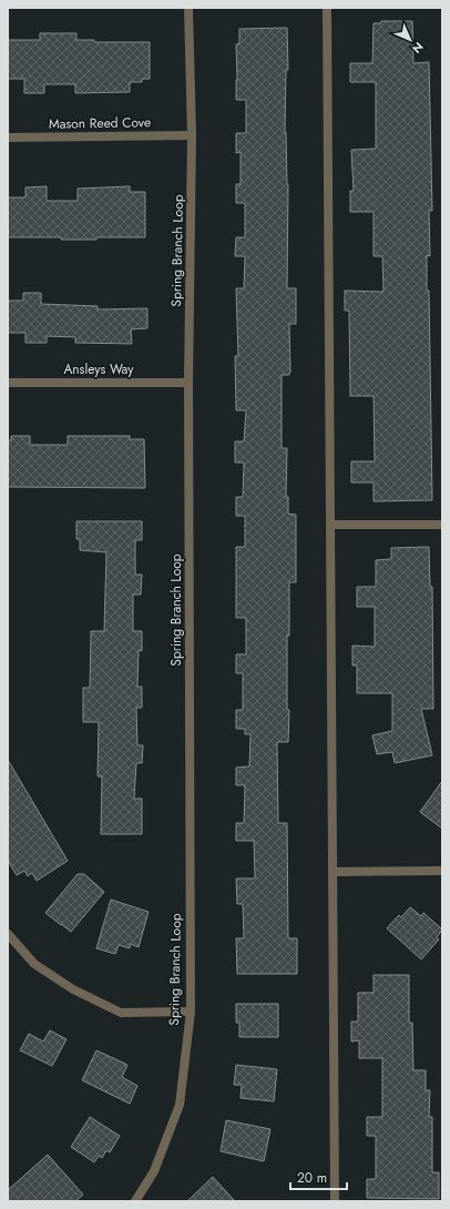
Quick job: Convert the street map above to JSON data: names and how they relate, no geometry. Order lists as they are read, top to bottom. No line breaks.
{"streets":{"street":["Mason Reed Cove","Spring Branch Loop","Ansleys Way"]},"crossings":[["Mason Reed Cove","Spring Branch Loop"],["Spring Branch Loop","Ansleys Way"]],"scale_bar":"20 m","north":"bottom right"}
